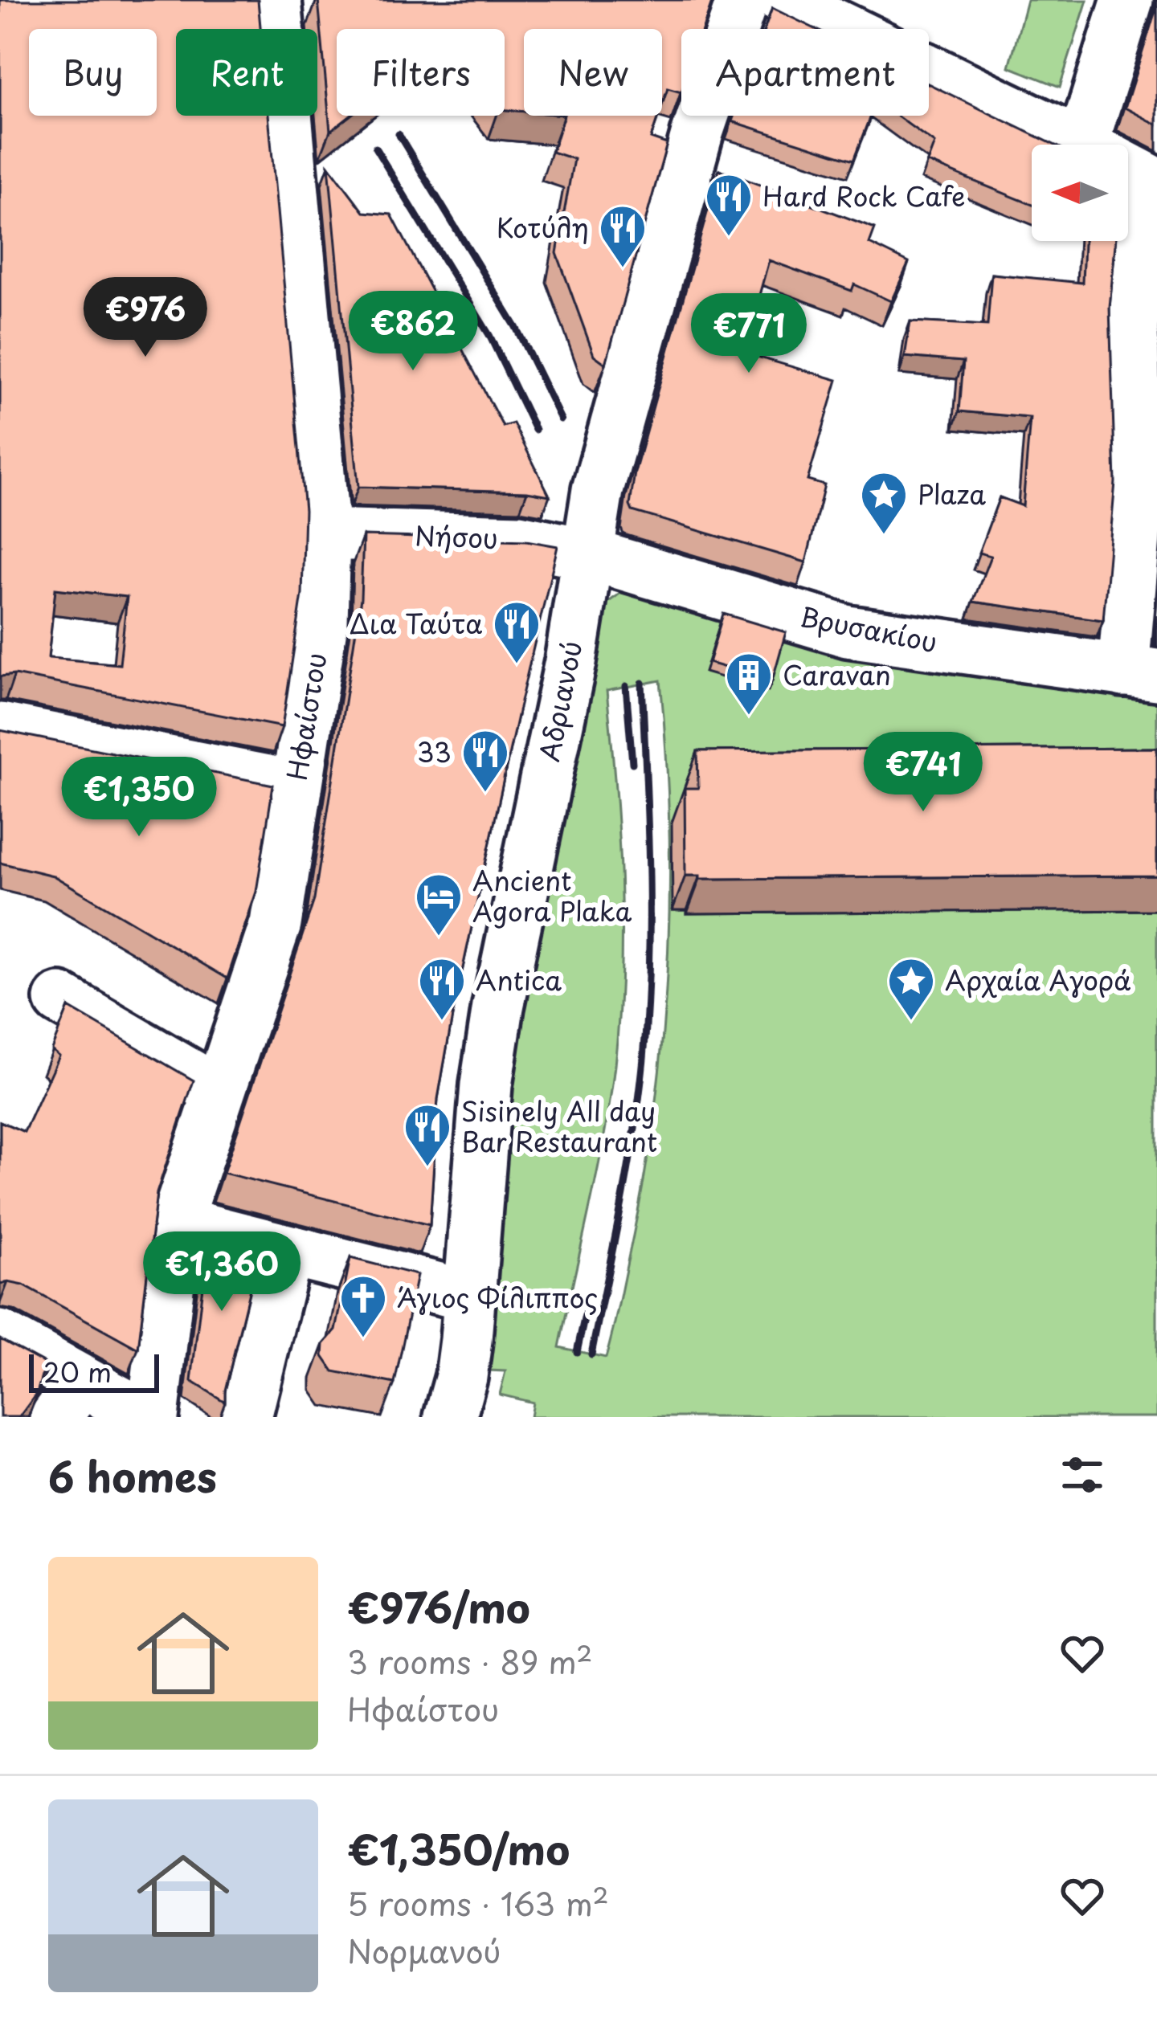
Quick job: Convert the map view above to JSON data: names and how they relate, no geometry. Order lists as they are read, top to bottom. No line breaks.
{"streets":{"street":["Νήσου","Βρυσακίου","Αδριανού","Ηφαίστου"]},"crossings":[["Νήσου","Βρυσακίου"],["Νήσου","Αδριανού"],["Νήσου","Ηφαίστου"],["Βρυσακίου","Αδριανού"]],"places":{"restaurant":["Hard Rock Cafe","Κοτύλη","Δια Ταύτα","33","Antica","Sisinely All day Bar Restaurant"],"place":["Plaza","Αρχαία Αγορά"],"building":["Caravan"],"hotel":["Ancient Agora Plaka"],"church":["Άγιος Φίλιππος"]},"scale_bar":"20 m","north":"left","page":{"chip":["Buy","Rent","Filters","New","Apartment"],"price":["€976","€862","€771","€741","€1,350","€1,360"],"scale":"20 m","heading":"6 homes","list":[{"name":"€976/mo","note":"3 rooms · 89 m² · Ηφαίστου"},{"name":"€1,350/mo","note":"5 rooms · 163 m² · Νορμανού"}]}}
